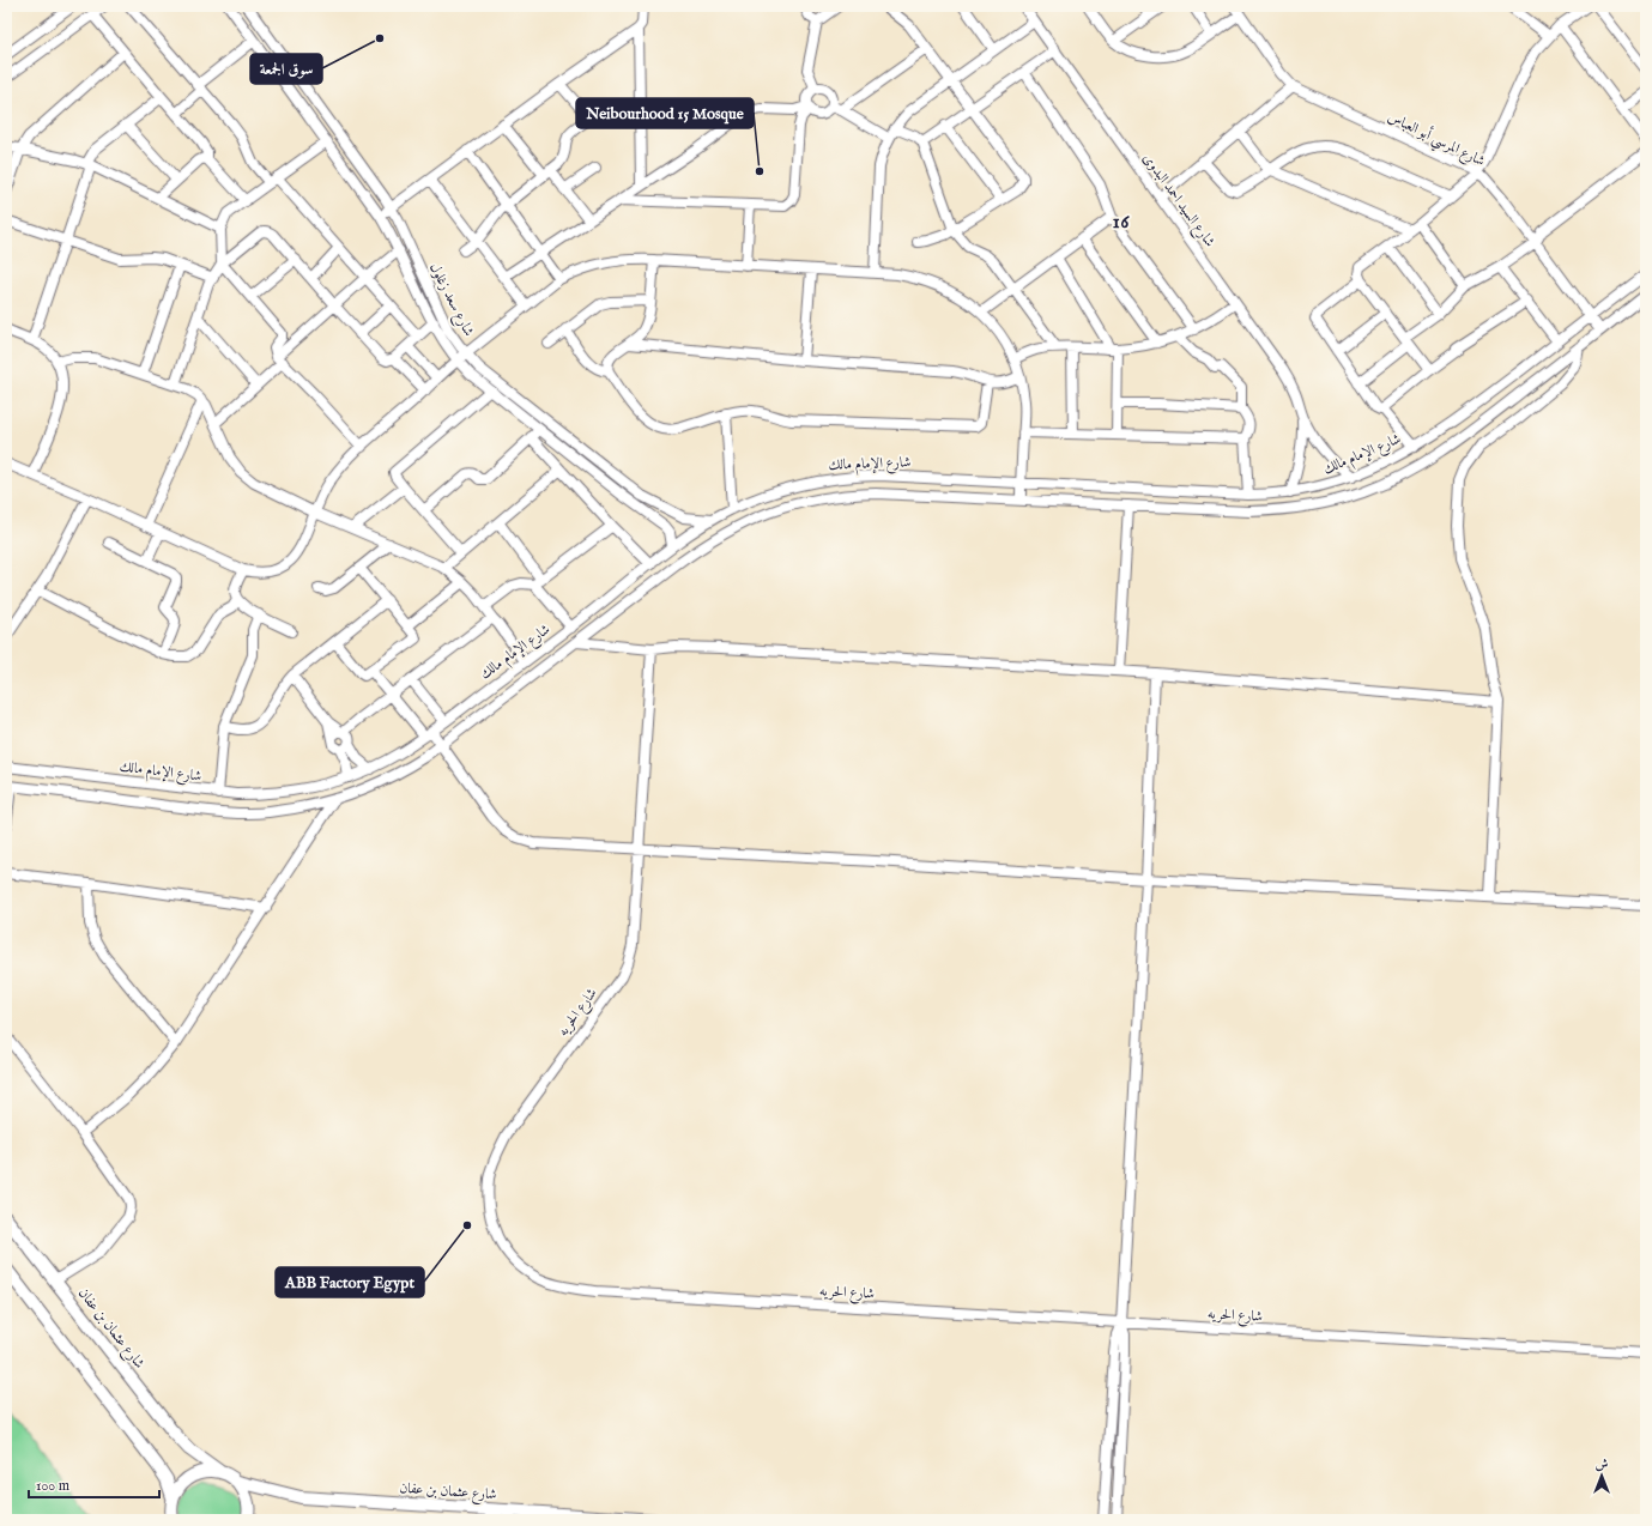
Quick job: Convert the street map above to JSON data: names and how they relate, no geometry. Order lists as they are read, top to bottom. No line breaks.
{"streets":{"main road":["شارع عثمان بن عفان"],"street":["شارع المرسي أبو العباس","شارع السيد احمد البدوى","شارع سعد زغلول","شارع الإمام مالك","شارع الحريه"]},"crossings":[["شارع المرسي أبو العباس","شارع الإمام مالك"],["شارع السيد احمد البدوى","شارع الإمام مالك"],["شارع سعد زغلول","شارع الإمام مالك"]],"districts":["16"],"places":["سوق الجمعة","Neibourhood 15 Mosque","ABB Factory Egypt"],"scale_bar":"100 m","north":"top"}
